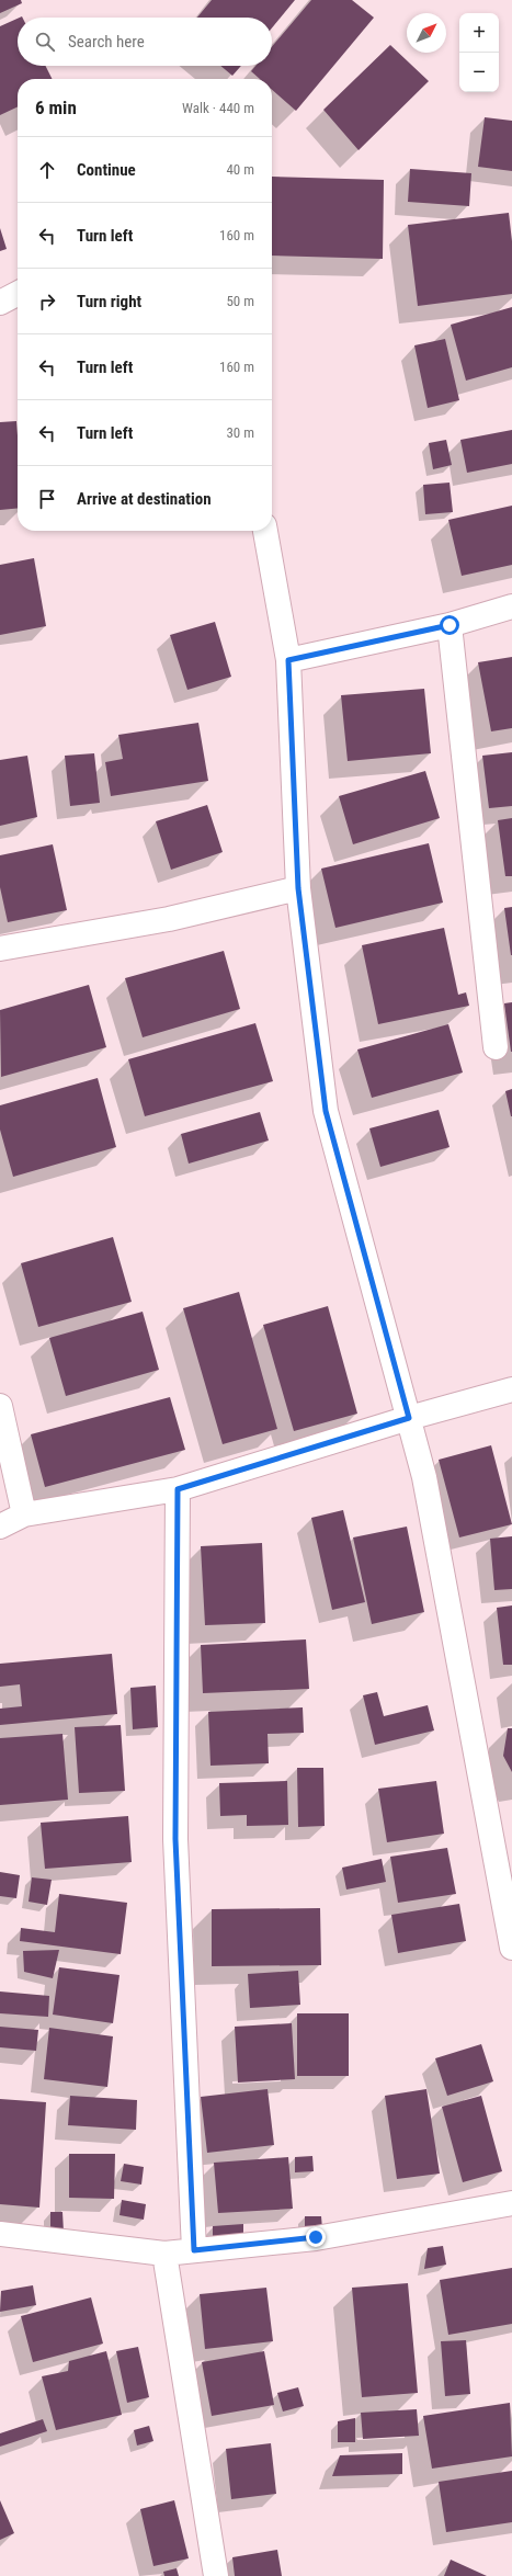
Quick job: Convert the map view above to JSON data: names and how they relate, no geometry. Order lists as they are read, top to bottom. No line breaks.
{"north":"top right","page":{"map_buttons":["+","−"],"search":"Search here","heading":["6 min","Walk · 440 m"],"list":[["Continue","40 m"],["Turn left","160 m"],["Turn right","50 m"],["Turn left","160 m"],["Turn left","30 m"],"Arrive at destination"]}}
